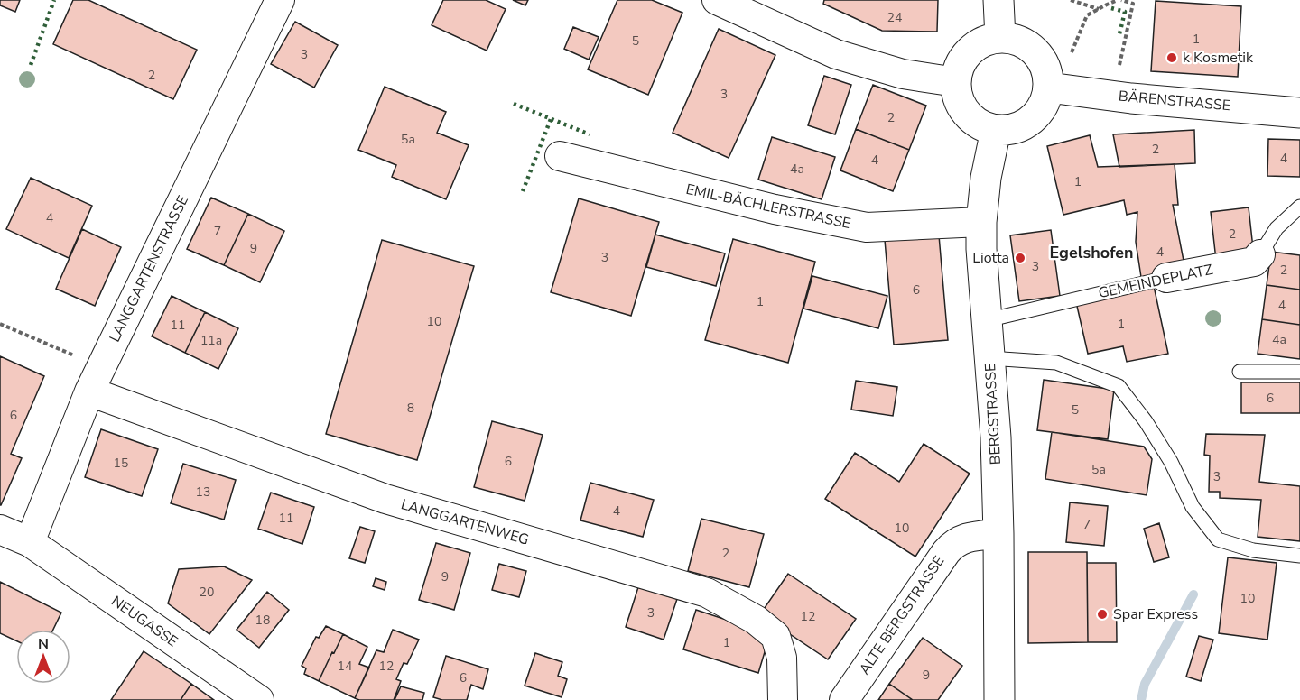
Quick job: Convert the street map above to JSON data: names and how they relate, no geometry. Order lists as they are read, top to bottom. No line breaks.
{"streets":{"main road":["BÄRENSTRASSE","BERGSTRASSE"],"street":["EMIL-BÄCHLERSTRASSE","LANGGARTENSTRASSE","GEMEINDEPLATZ","LANGGARTENWEG","ALTE BERGSTRASSE","NEUGASSE"]},"crossings":[["BÄRENSTRASSE","BERGSTRASSE"],["EMIL-BÄCHLERSTRASSE","BERGSTRASSE"],["LANGGARTENSTRASSE","LANGGARTENWEG"],["LANGGARTENSTRASSE","NEUGASSE"],["GEMEINDEPLATZ","BERGSTRASSE"],["BERGSTRASSE","ALTE BERGSTRASSE"]],"districts":["Egelshofen"],"places":["k Kosmetik","Liotta","Spar Express"],"house_numbers":["24","1","5","3","2","3","2","5a","2","4","4","4a","1","4","7","2","9","4","3","3","2","6","1","4","10","1","11","4a","11a","6","8","5","6","6","15","5a","3","13","4","11","7","10","2","9","20","10","3","12","18","1","14","12","9","6"],"north":"top"}
